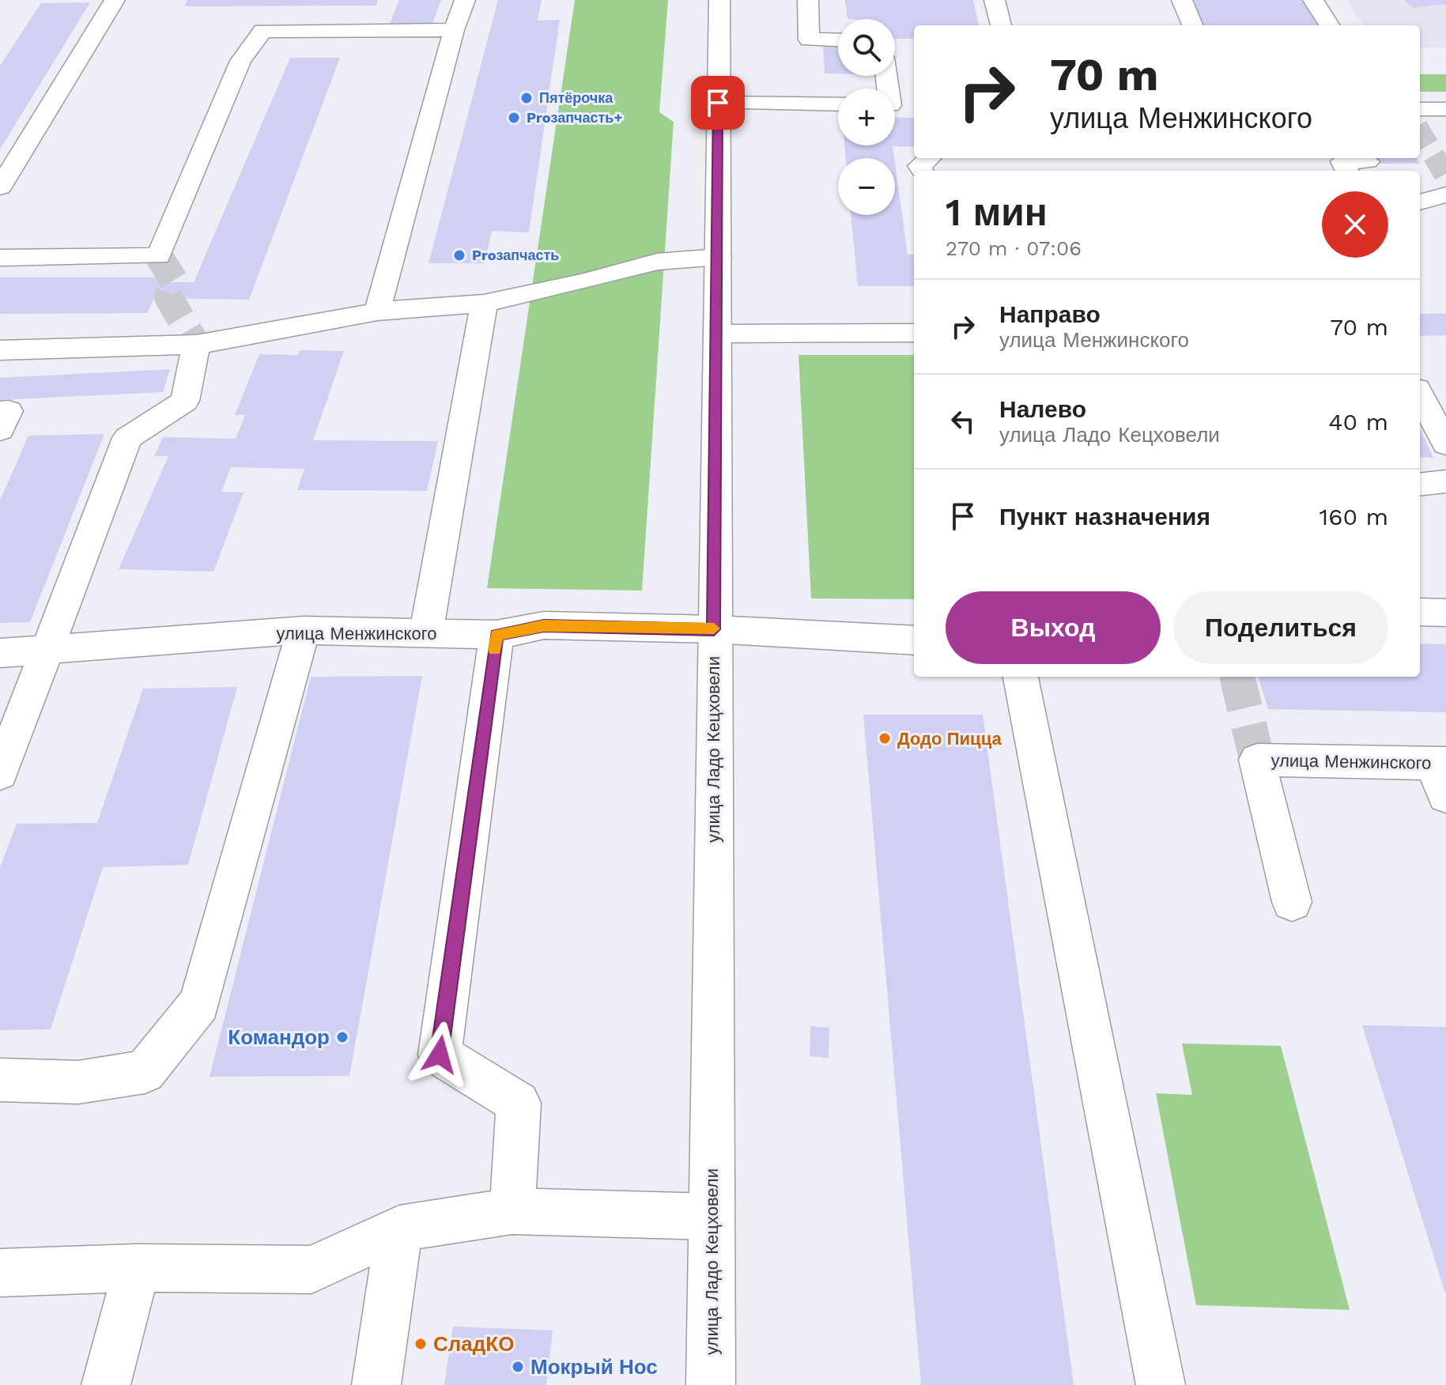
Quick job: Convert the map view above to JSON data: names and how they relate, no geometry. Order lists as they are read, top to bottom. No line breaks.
{"streets":{"main road":["улица Менжинского","улица Ладо Кецховели"]},"crossings":[["улица Менжинского","улица Ладо Кецховели"]],"places":["Пятёрочка","Proзапчасть+","Proзапчасть","Додо Пицца","Командор","СладКО","Мокрый Нос"],"page":{"map_buttons":["+","−"],"turn":["70 m","улица Менжинского"],"heading":["1 мин","270 m · 07:06"],"list":[{"name":"Направо","note":"улица Менжинского","value":"70 m"},{"name":"Налево","note":"улица Ладо Кецховели","value":"40 m"},{"name":"Пункт назначения","value":"160 m"}],"buttons":["Выход","Поделиться"]}}
